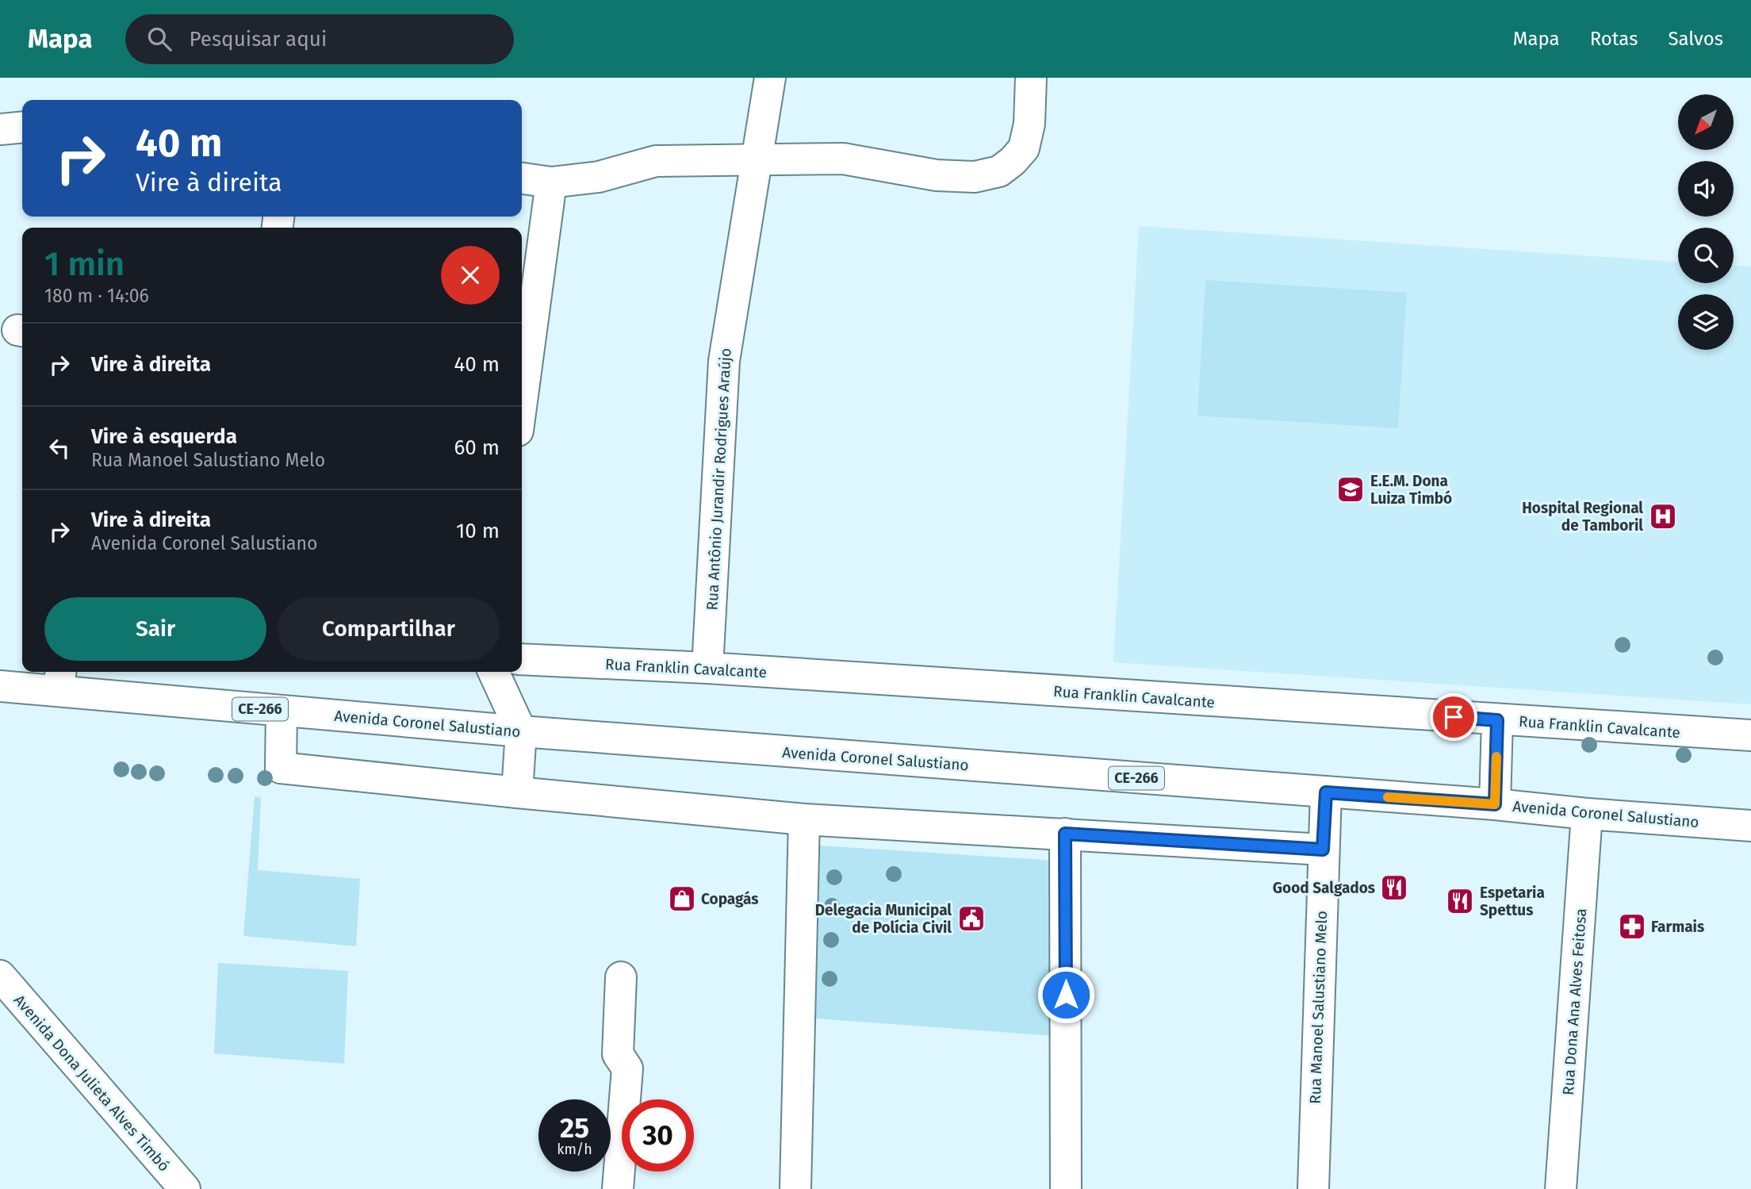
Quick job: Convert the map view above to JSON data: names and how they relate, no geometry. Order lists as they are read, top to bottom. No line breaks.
{"streets":{"street":["Rua Antônio Jurandir Rodrigues Araújo","Rua Franklin Cavalcante","CE-266","Avenida Coronel Salustiano","Rua Dona Ana Alves Feitosa","Rua Manoel Salustiano Melo","Avenida Dona Julieta Alves Timbó"]},"crossings":[["Rua Antônio Jurandir Rodrigues Araújo","Rua Franklin Cavalcante"],["Avenida Coronel Salustiano","Rua Dona Ana Alves Feitosa"],["Avenida Coronel Salustiano","Rua Manoel Salustiano Melo"]],"places":{"school or university":["E.E.M. Dona Luiza Timbó"],"hospital":["Hospital Regional de Tamboril"],"restaurant":["Good Salgados","Espetaria Spettus"],"shop":["Copagás"],"public building":["Delegacia Municipal de Polícia Civil"],"pharmacy":["Farmais"]},"north":"bottom left","page":{"header":"Mapa","search":"Pesquisar aqui","nav":["Mapa","Rotas","Salvos"],"turn":["40 m","Vire à direita"],"heading":["1 min","180 m · 14:06"],"list":[{"name":"Vire à direita","value":"40 m"},{"name":"Vire à esquerda","note":"Rua Manoel Salustiano Melo","value":"60 m"},{"name":"Vire à direita","note":"Avenida Coronel Salustiano","value":"10 m"}],"buttons":["Sair","Compartilhar"],"speed":"25 km/h","limit":"30"}}
